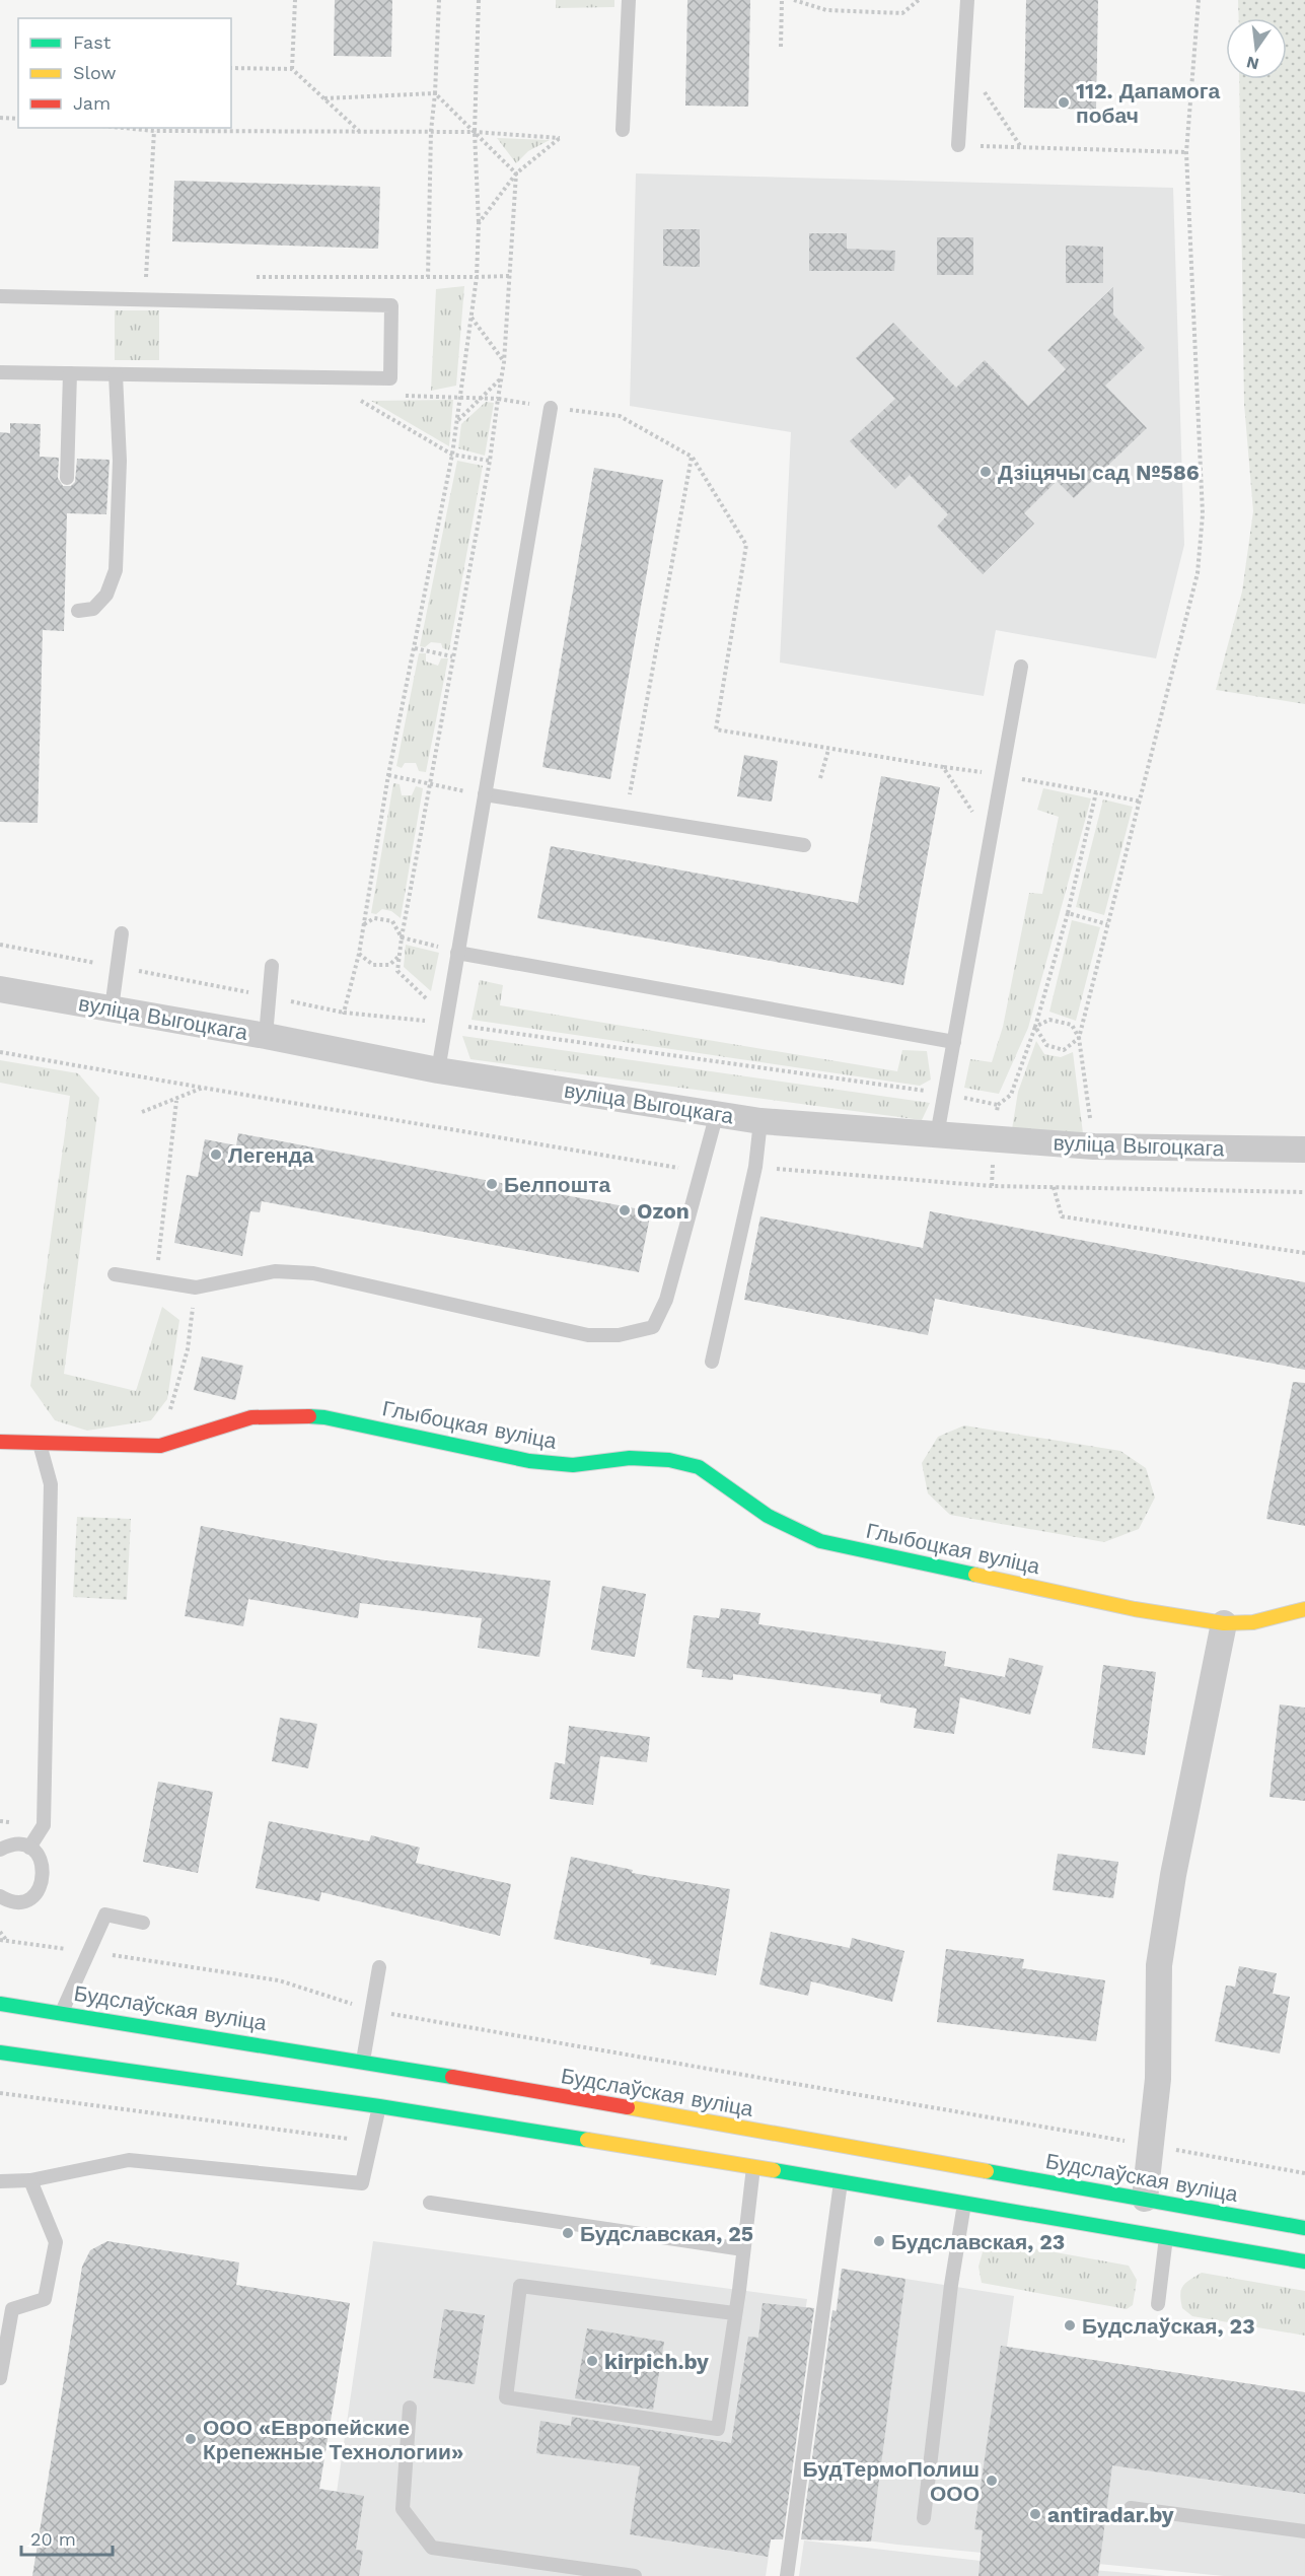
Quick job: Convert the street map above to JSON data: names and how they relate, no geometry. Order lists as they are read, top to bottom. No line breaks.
{"streets":{"main road":["Глыбоцкая вуліца","Будслаўская вуліца"],"street":["вуліца Выгоцкага"]},"places":["112. Дапамога побач","Дзіцячы сад №586","Легенда","Белпошта","Ozon","Будславская, 25","Будславская, 23","Будслаўская, 23","kirpich.by","ООО «Европейские Крепежные Технологии»","БудТермоПолиш ООО","antiradar.by"],"legend":["Fast","Slow","Jam"],"scale_bar":"20 m","north":"bottom"}
